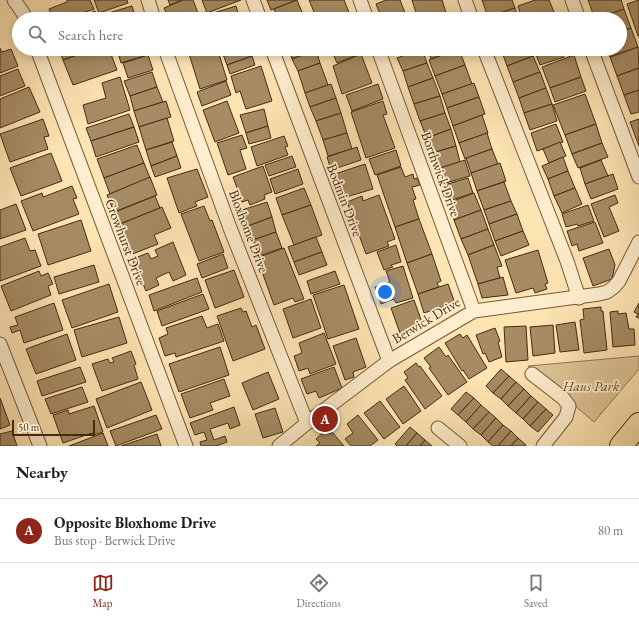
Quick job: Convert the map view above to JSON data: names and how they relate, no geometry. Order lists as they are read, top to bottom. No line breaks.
{"streets":{"street":["Borthwick Drive","Bodmin Drive","Bloxhome Drive","Crowhurst Drive","Berwick Drive"]},"crossings":[["Borthwick Drive","Berwick Drive"],["Bodmin Drive","Berwick Drive"],["Bloxhome Drive","Berwick Drive"]],"parks":["Haus Park"],"scale_bar":"50 m","page":{"search":"Search here","pins":"A","scale":"50 m","heading":"Nearby","list":[{"mark":"A","name":"Opposite Bloxhome Drive","note":"Bus stop · Berwick Drive","value":"80 m"}],"nav":["Map","Directions","Saved"]}}
